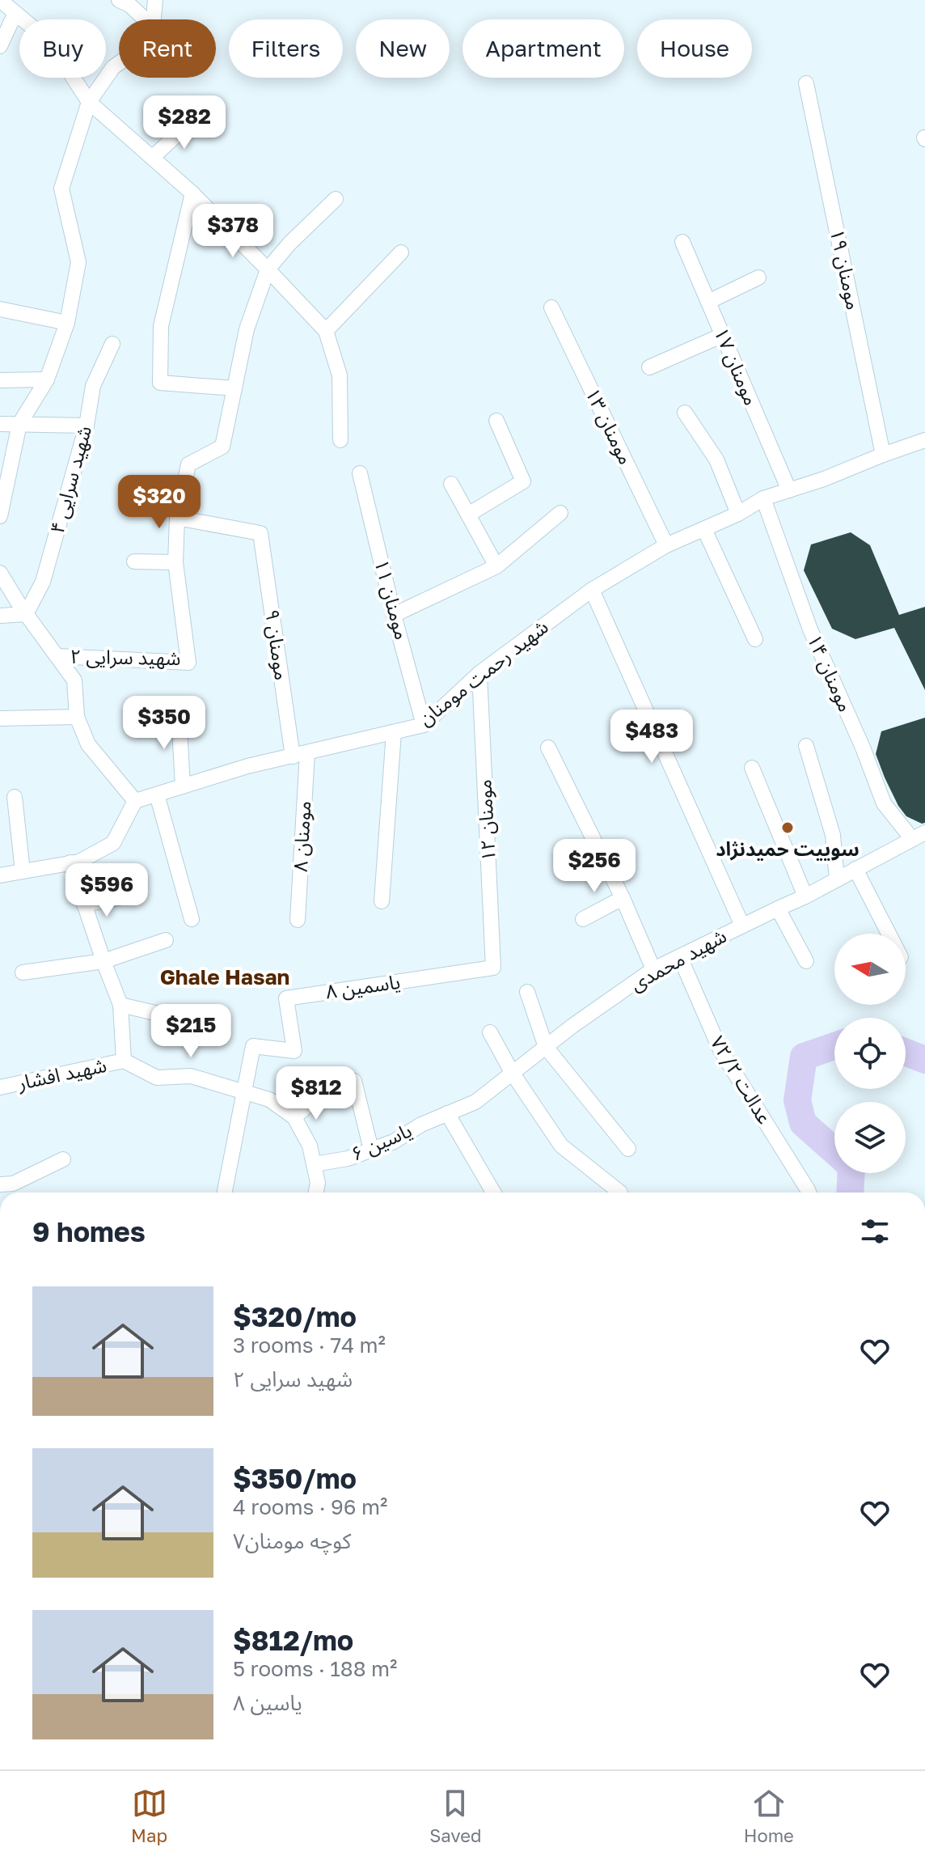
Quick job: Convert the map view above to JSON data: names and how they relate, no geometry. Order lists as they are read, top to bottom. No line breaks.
{"streets":{"street":["مومنان ۱۹","مومنان ۱۷","مومنان ۱۳","شهید سرایی ۴","مومنان ۱۱","مومنان ۹","شهید سرایی ۲","شهید رحمت مومنان","مومنان ۱۴","مومنان ۱۲","مومنان ۸","شهید محمدی","یاسمین ۸","شهید افشار","عدالت ۷۲/۲","یاسین ۶"]},"crossings":[["مومنان ۱۹","شهید رحمت مومنان"],["مومنان ۱۷","شهید رحمت مومنان"],["مومنان ۱۳","شهید رحمت مومنان"],["مومنان ۱۱","شهید رحمت مومنان"],["مومنان ۹","شهید سرایی ۲"],["مومنان ۹","شهید رحمت مومنان"],["مومنان ۹","مومنان ۸"],["شهید رحمت مومنان","مومنان ۱۴"],["شهید رحمت مومنان","مومنان ۱۲"],["شهید رحمت مومنان","مومنان ۸"],["مومنان ۱۴","شهید محمدی"],["مومنان ۱۲","یاسمین ۸"],["شهید محمدی","عدالت ۷۲/۲"],["شهید محمدی","یاسین ۶"]],"districts":["Ghale Hasan"],"places":["سوییت حمیدنژاد"],"north":"left","page":{"chip":["Buy","Rent","Filters","New","Apartment","House"],"price":["$282","$378","$320","$350","$483","$256","$596","$215","$812"],"heading":"9 homes","list":[{"name":"$320/mo","note":"3 rooms · 74 m² · شهید سرایی ۲"},{"name":"$350/mo","note":"4 rooms · 96 m² · کوچه مومنان۷"},{"name":"$812/mo","note":"5 rooms · 188 m² · یاسین ۸"}],"tabs":["Map","Saved","Home"]}}
